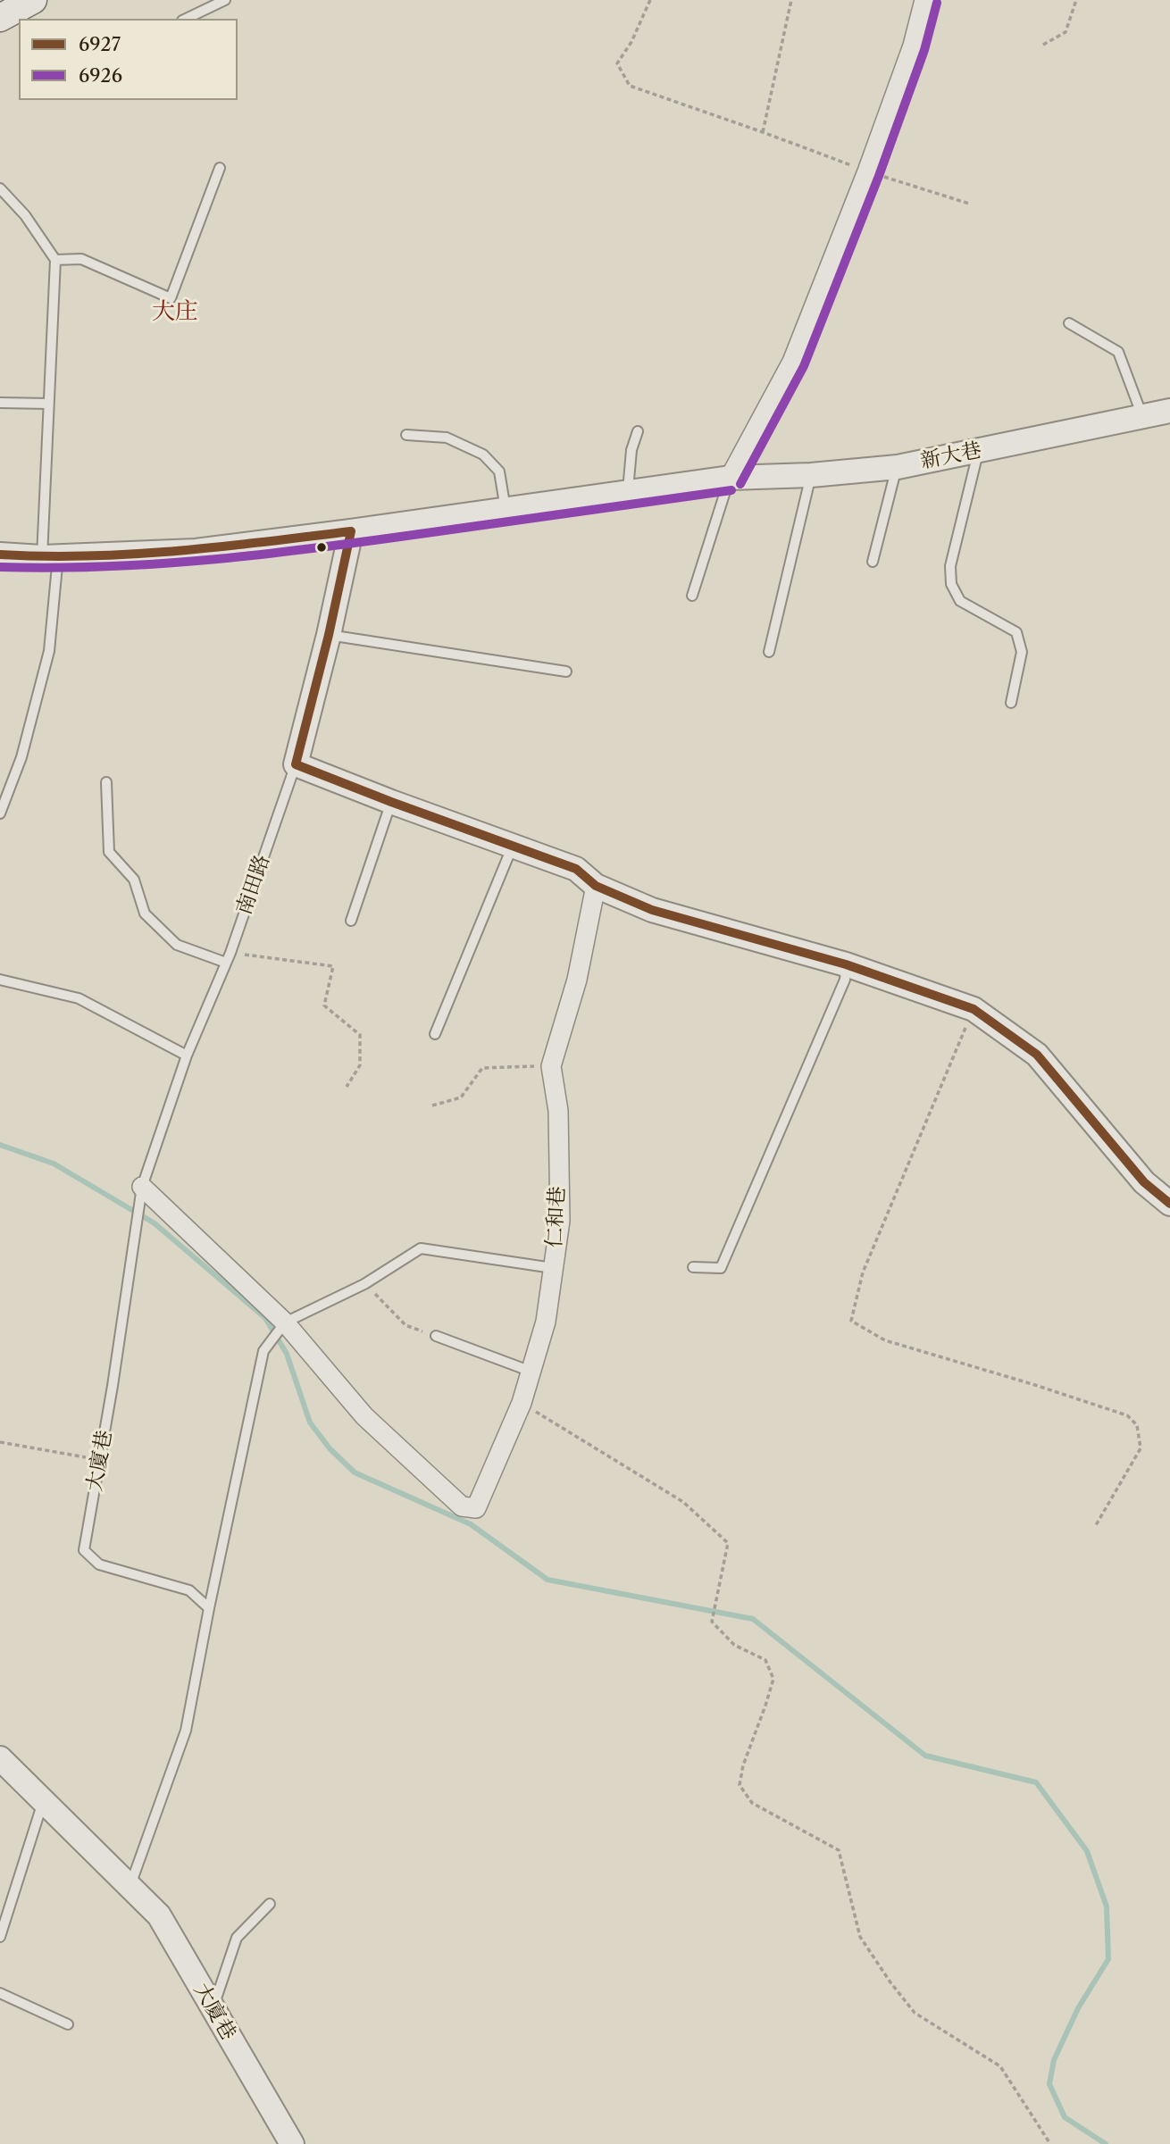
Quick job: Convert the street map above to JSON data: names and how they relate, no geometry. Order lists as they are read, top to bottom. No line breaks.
{"streets":{"street":["新大巷","南田路","仁和巷","大廈巷"]},"crossings":[["南田路","大廈巷"],["仁和巷","大廈巷"]],"districts":["大庄"],"lines":["transit line 6926","transit line 6927"],"legend":["6927","6926"]}
